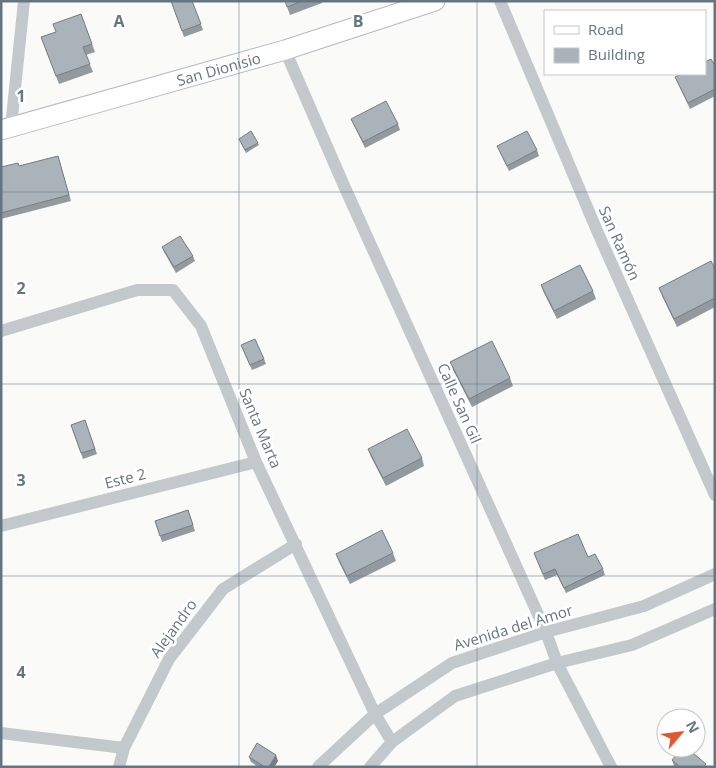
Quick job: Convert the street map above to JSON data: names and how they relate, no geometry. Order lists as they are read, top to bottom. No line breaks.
{"streets":{"street":["San Dionisio","San Ramón","Calle San Gil","Santa Marta","Este 2","Avenida del Amor","Alejandro"]},"crossings":[["San Dionisio","Calle San Gil"],["Calle San Gil","Avenida del Amor"],["Santa Marta","Este 2"],["Santa Marta","Avenida del Amor"],["Santa Marta","Alejandro"]],"legend":["Road","Building"],"north":"top right","grid":{"columns":["A","B"],"rows":["1","2","3","4"]}}
